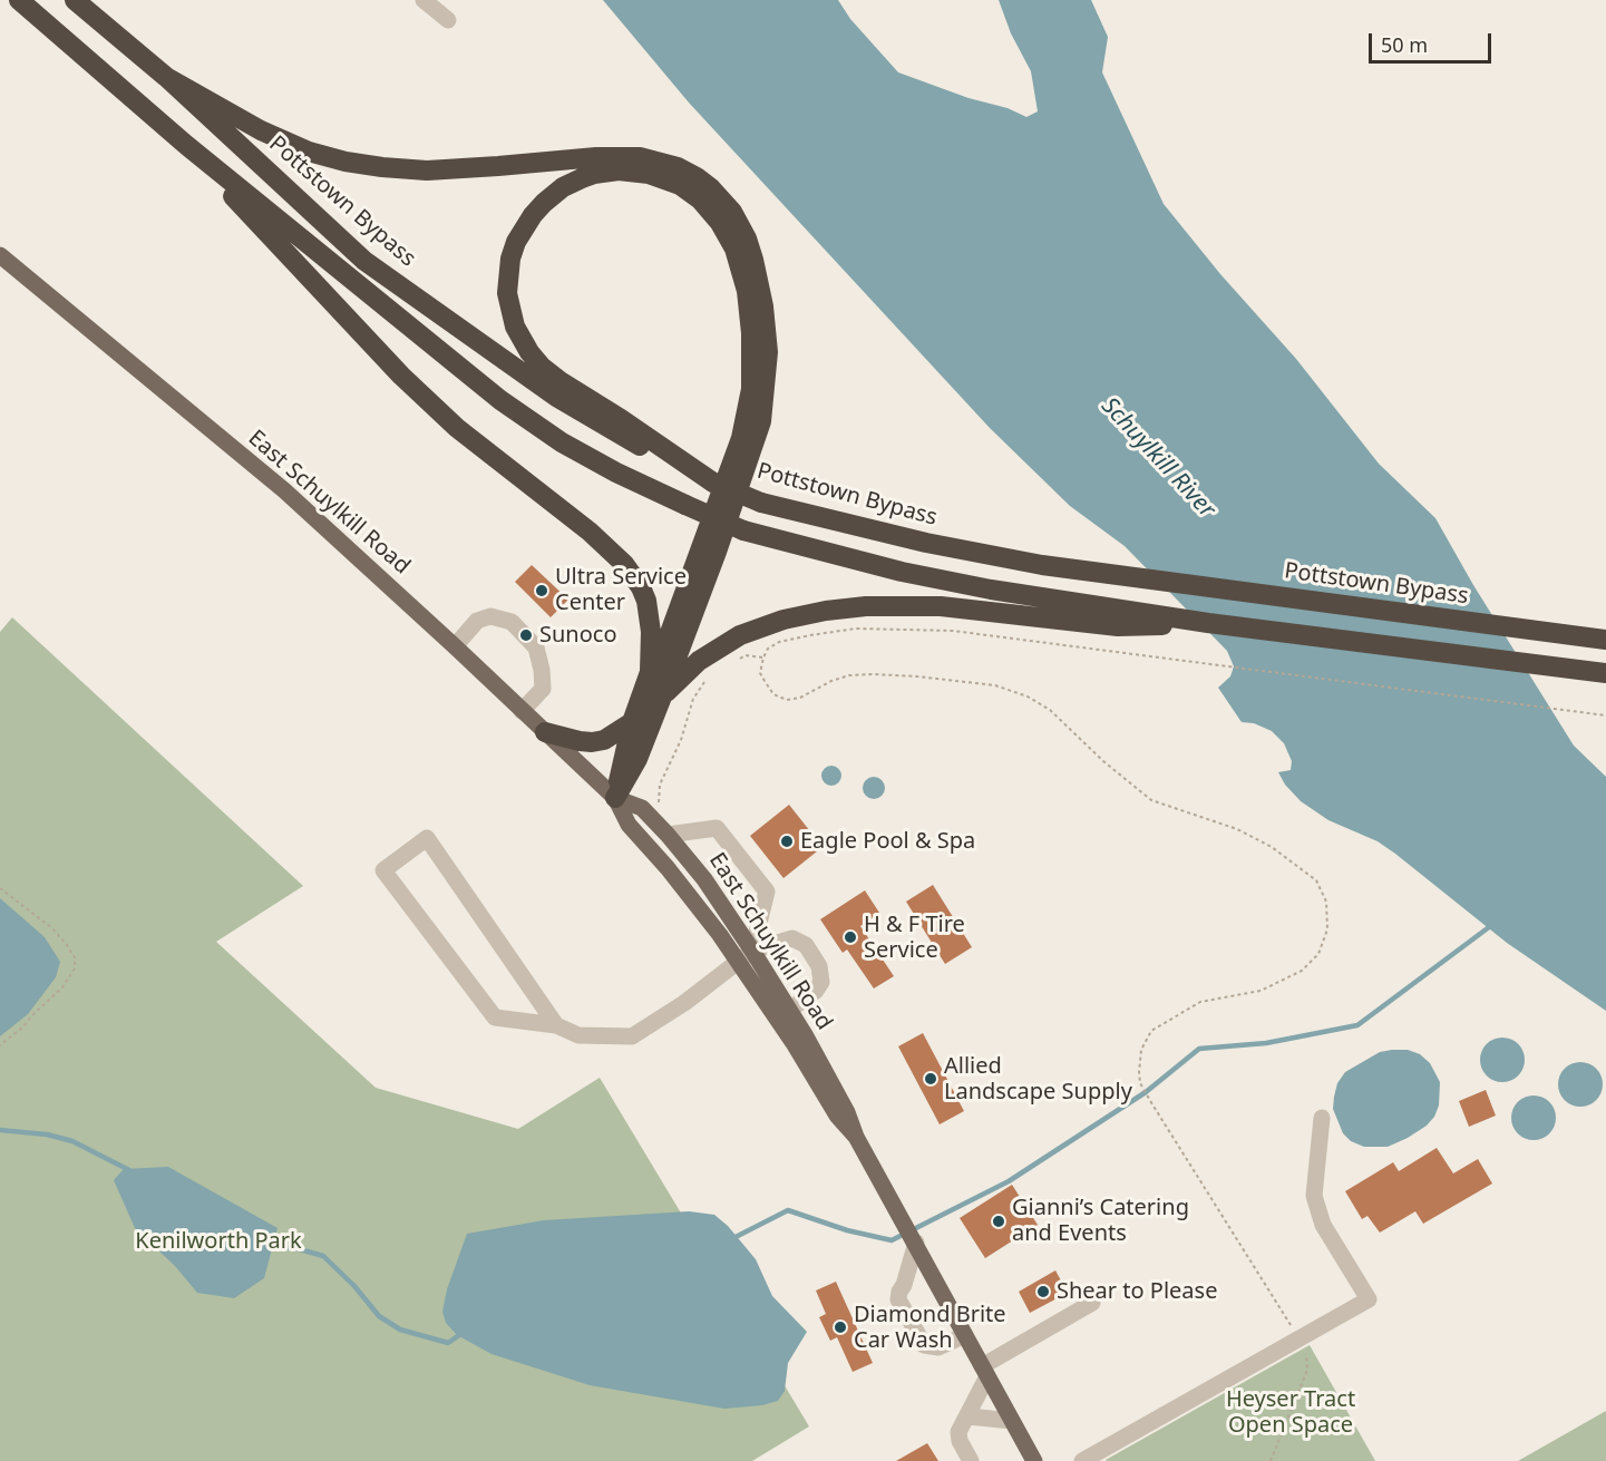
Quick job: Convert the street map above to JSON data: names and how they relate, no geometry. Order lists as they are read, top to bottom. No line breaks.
{"streets":{"highway":["Pottstown Bypass"],"main road":["East Schuylkill Road"]},"water":["Schuylkill River"],"parks":["Kenilworth Park","Heyser Tract Open Space"],"places":["Ultra Service Center","Sunoco","Eagle Pool & Spa","H & F Tire Service","Allied Landscape Supply","Gianni’s Catering and Events","Shear to Please","Diamond Brite Car Wash"],"scale_bar":"50 m"}
